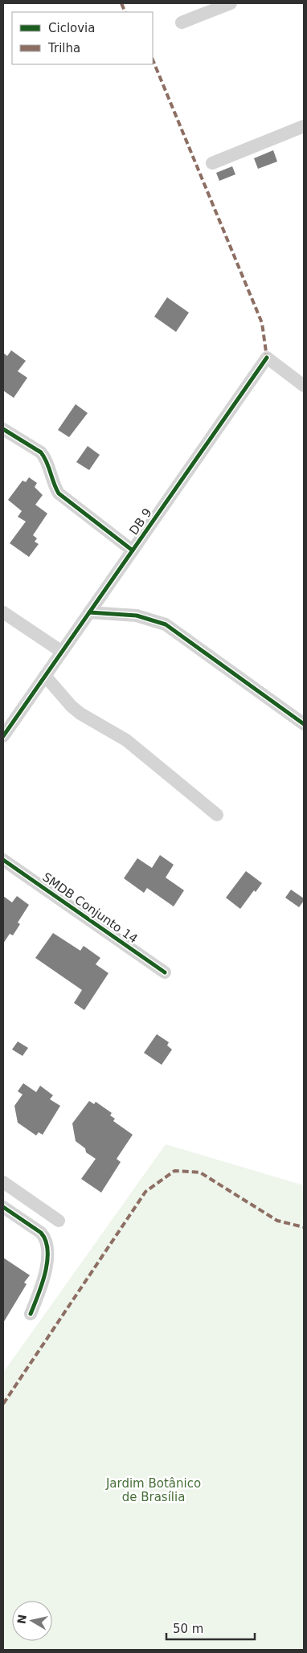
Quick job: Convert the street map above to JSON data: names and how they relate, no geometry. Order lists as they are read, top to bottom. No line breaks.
{"streets":{"street":["DB 9","SMDB Conjunto 14"]},"parks":["Jardim Botânico de Brasília"],"legend":["Ciclovia","Trilha"],"scale_bar":"50 m","north":"left"}
